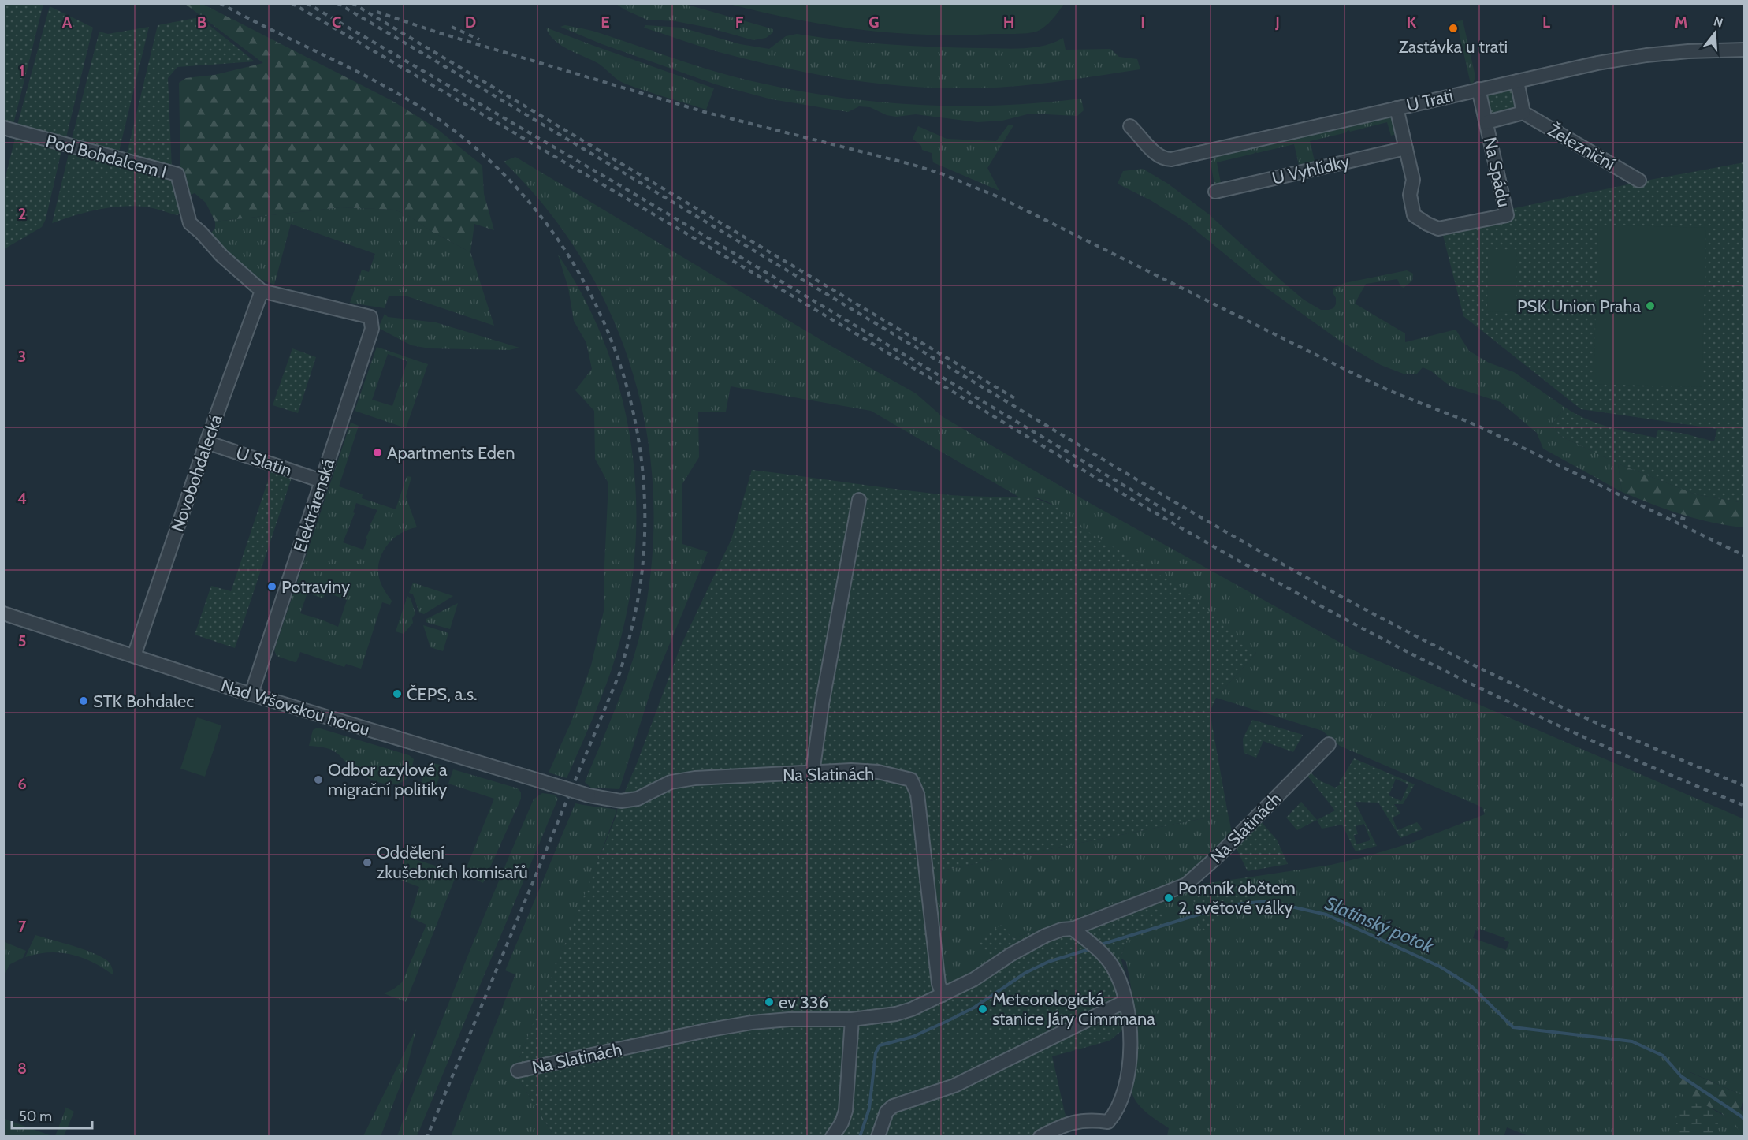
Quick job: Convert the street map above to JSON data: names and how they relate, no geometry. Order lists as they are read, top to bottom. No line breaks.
{"streets":{"street":["U Trati","Železniční","Pod Bohdalcem I","U Vyhlídky","Na Spádu","U Slatin","Novobohdalecká","Elektrárenská","Nad Vršovskou horou","Na Slatinách"]},"crossings":[["U Trati","Na Spádu"],["Pod Bohdalcem I","Novobohdalecká"],["Pod Bohdalcem I","Elektrárenská"],["U Vyhlídky","Na Spádu"],["U Slatin","Novobohdalecká"],["U Slatin","Elektrárenská"],["Novobohdalecká","Nad Vršovskou horou"],["Elektrárenská","Nad Vršovskou horou"],["Nad Vršovskou horou","Na Slatinách"]],"water":["Slatinský potok"],"places":["Zastávka u trati","PSK Union Praha","Apartments Eden","Potraviny","ČEPS, a.s.","STK Bohdalec","Odbor azylové a migrační politiky","Oddělení zkušebních komisařů","Pomník obětem 2. světové války","ev 336","Meteorologická stanice Járy Cimrmana"],"scale_bar":"50 m","north":"top","grid":{"columns":["A","B","C","D","E","F","G","H","I","J","K","L","M"],"rows":["1","2","3","4","5","6","7","8"]}}
